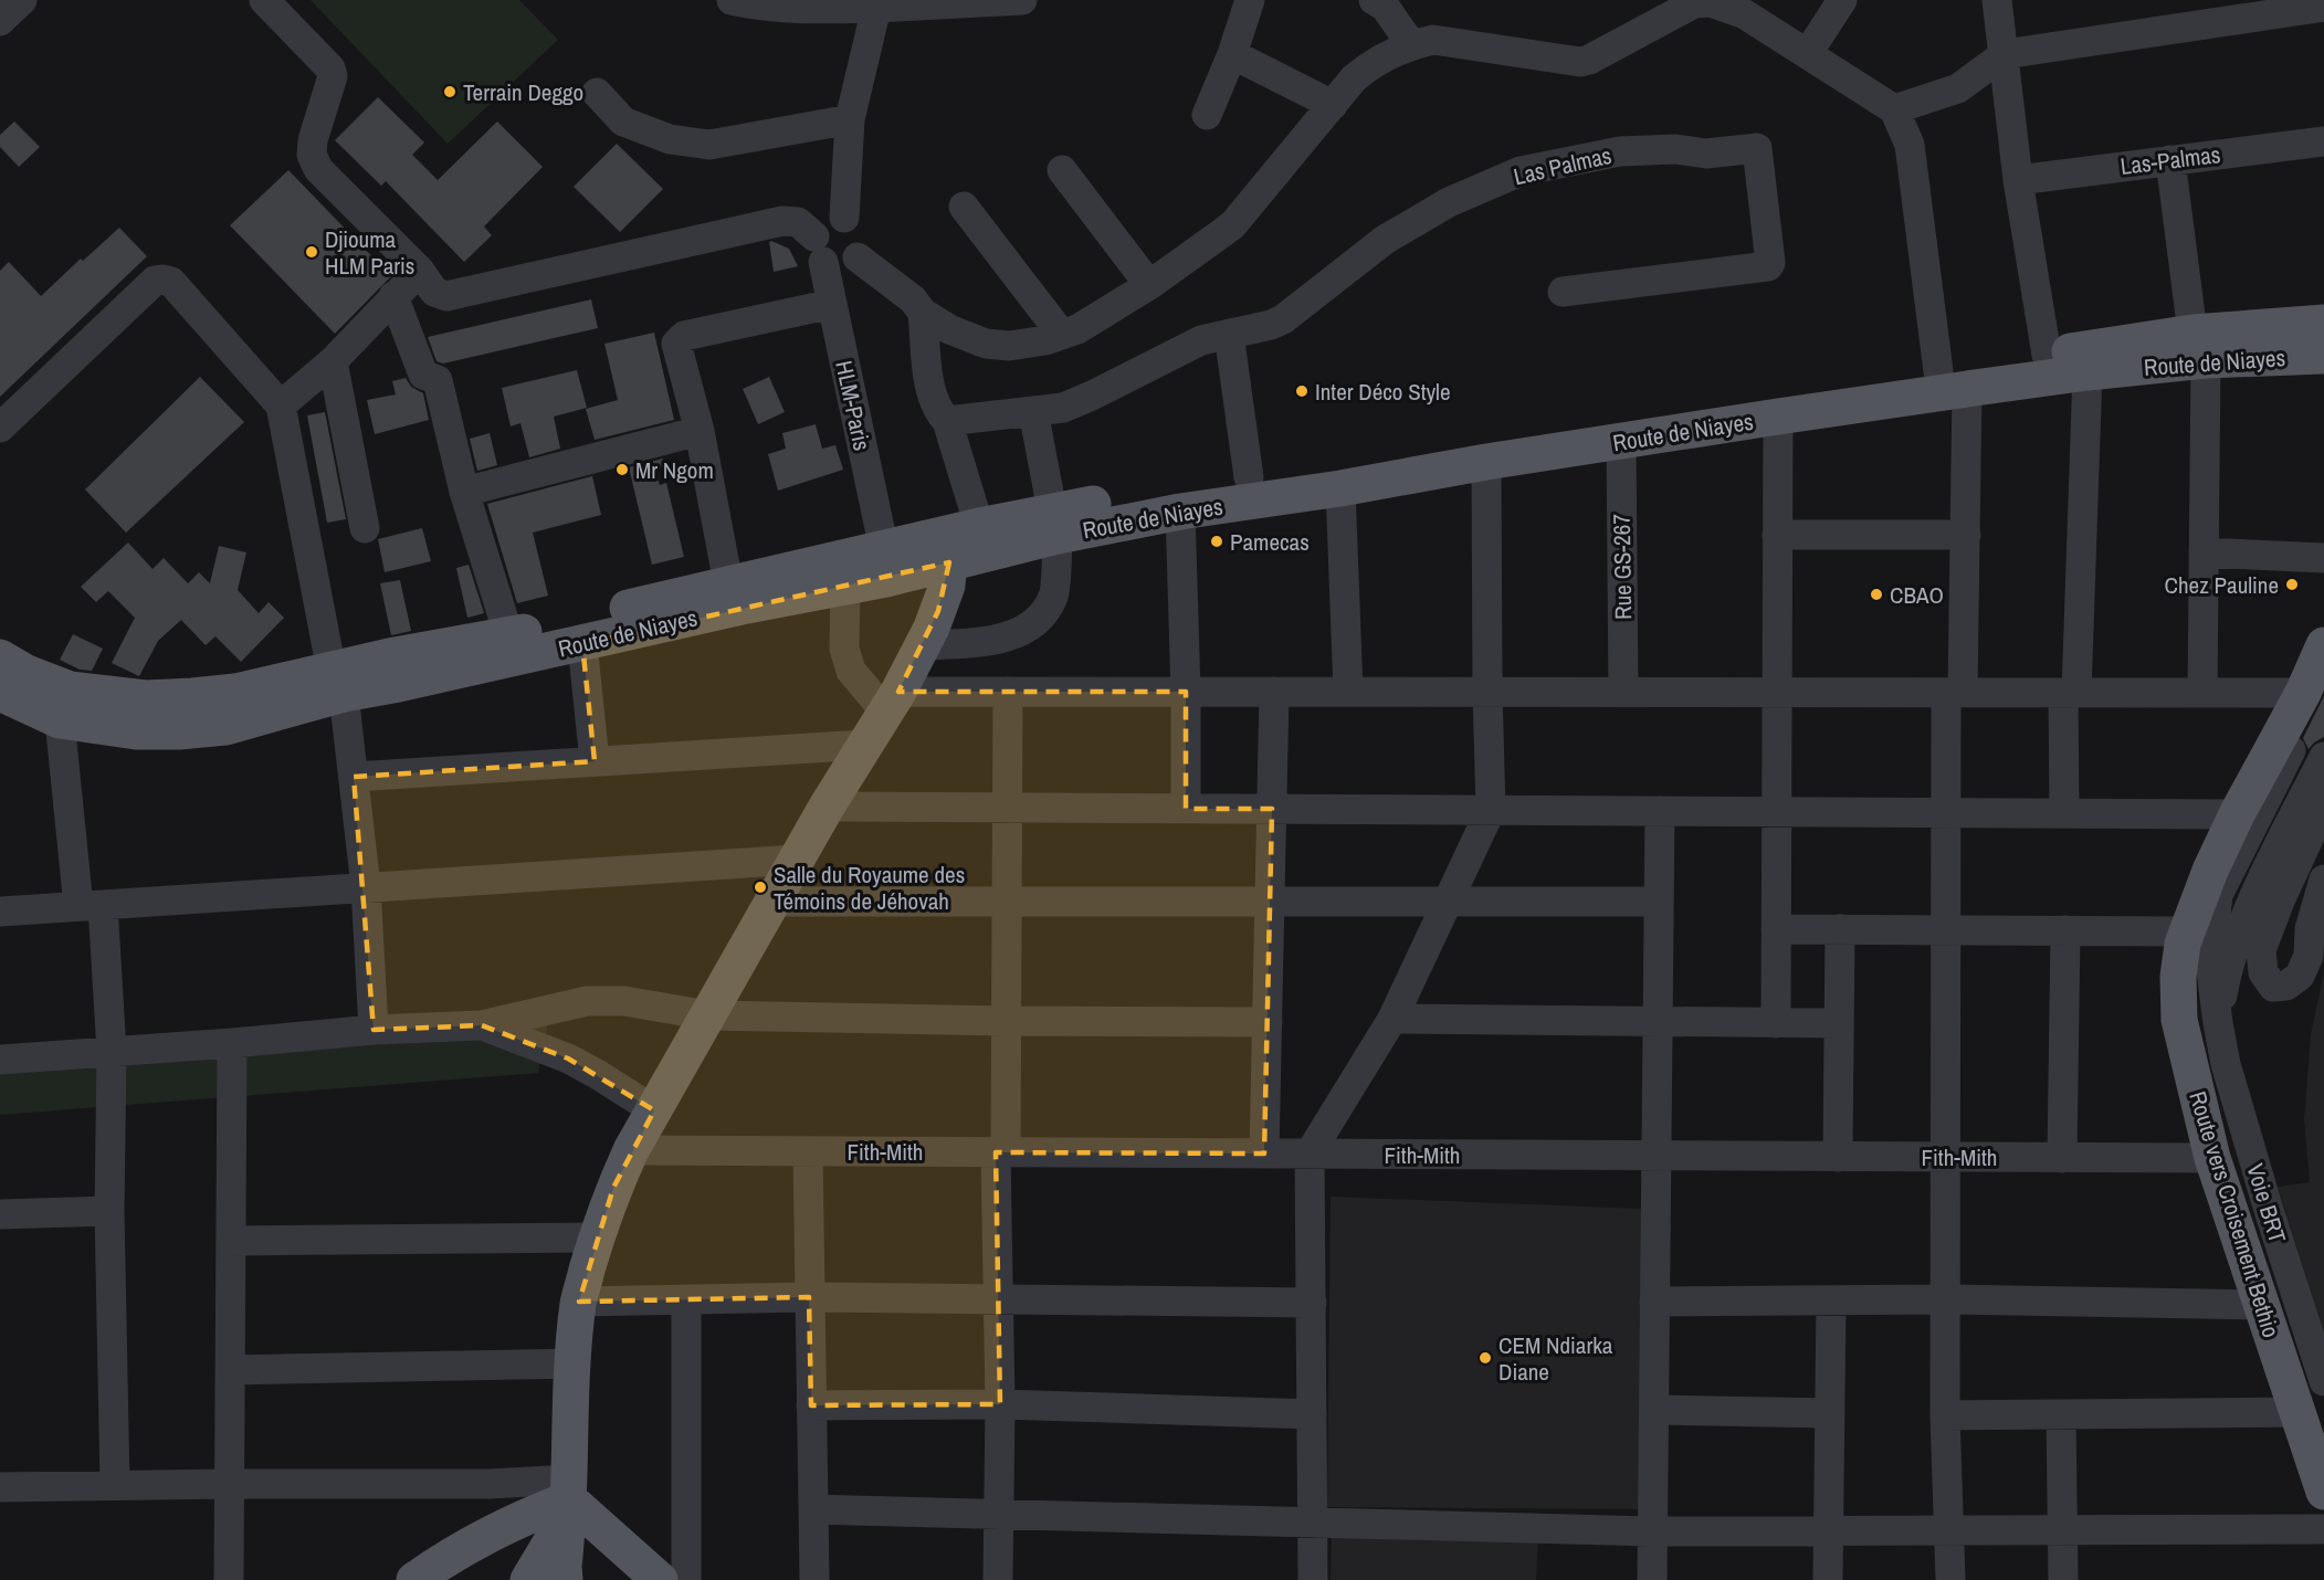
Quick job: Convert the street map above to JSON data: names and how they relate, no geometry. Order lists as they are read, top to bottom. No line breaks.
{"streets":{"main road":["Route de Niayes","Route vers Croisement Bethio"],"street":["Las-Palmas","Las Palmas","HLM-Paris","Rue GS-267","Fith-Mith","Voie BRT"]},"crossings":[["Route de Niayes","HLM-Paris"],["Route de Niayes","Rue GS-267"],["Fith-Mith","Route vers Croisement Bethio"],["Voie BRT","Route vers Croisement Bethio"]],"places":["Terrain Deggo","Djiouma HLM Paris","Inter Déco Style","Mr Ngom","Pamecas","Chez Pauline","CBAO","Salle du Royaume des Témoins de Jéhovah","CEM Ndiarka Diane"]}
